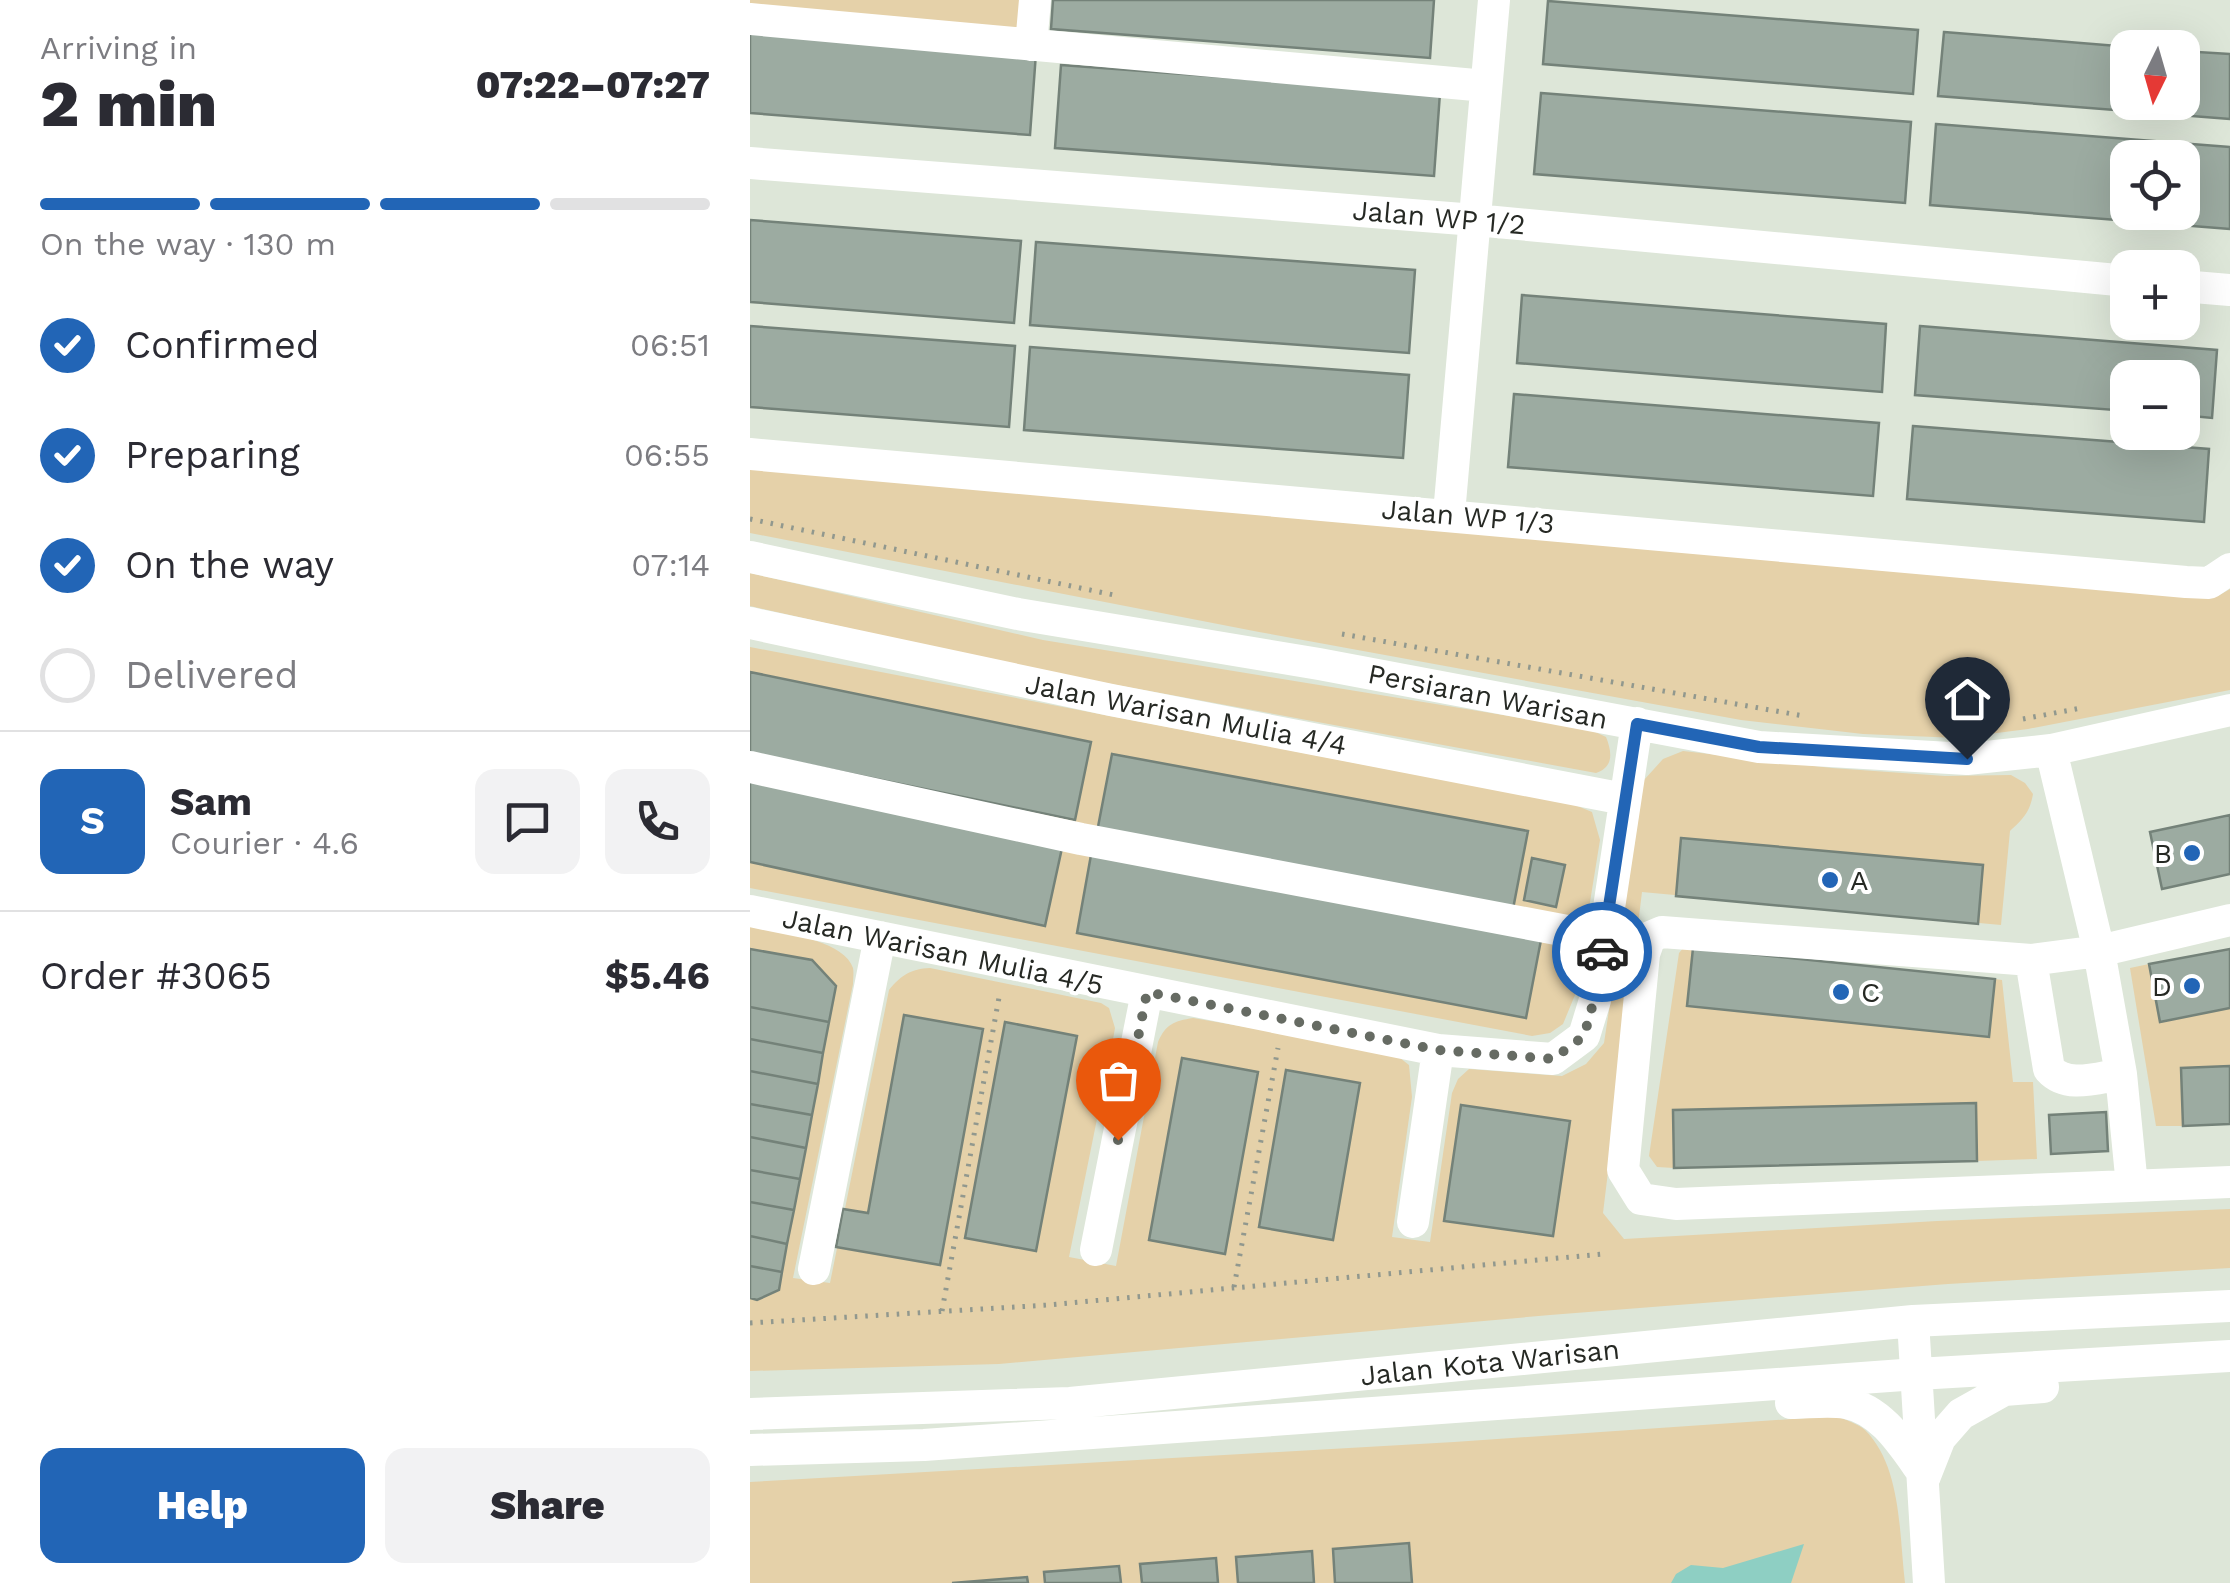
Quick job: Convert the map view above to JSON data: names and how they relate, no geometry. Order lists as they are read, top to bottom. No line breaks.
{"streets":{"street":["Jalan WP 1/2","Jalan WP 1/3","Persiaran Warisan","Jalan Warisan Mulia 4/4","Jalan Warisan Mulia 4/5","Jalan Kota Warisan"]},"crossings":[["Persiaran Warisan","Jalan Warisan Mulia 4/5"],["Jalan Warisan Mulia 4/4","Jalan Warisan Mulia 4/5"]],"places":["B","A","D","C"],"north":"bottom","page":{"heading":["2 min","Arriving in","07:22–07:27"],"panel":["Sam","Courier · 4.6","Order #3065","$5.46"],"map_buttons":["+","−"],"bar":"On the way · 130 m","list":[["Confirmed","06:51"],["Preparing","06:55"],["On the way","07:14"],"Delivered"],"round":"S","buttons":["Help","Share"]}}
